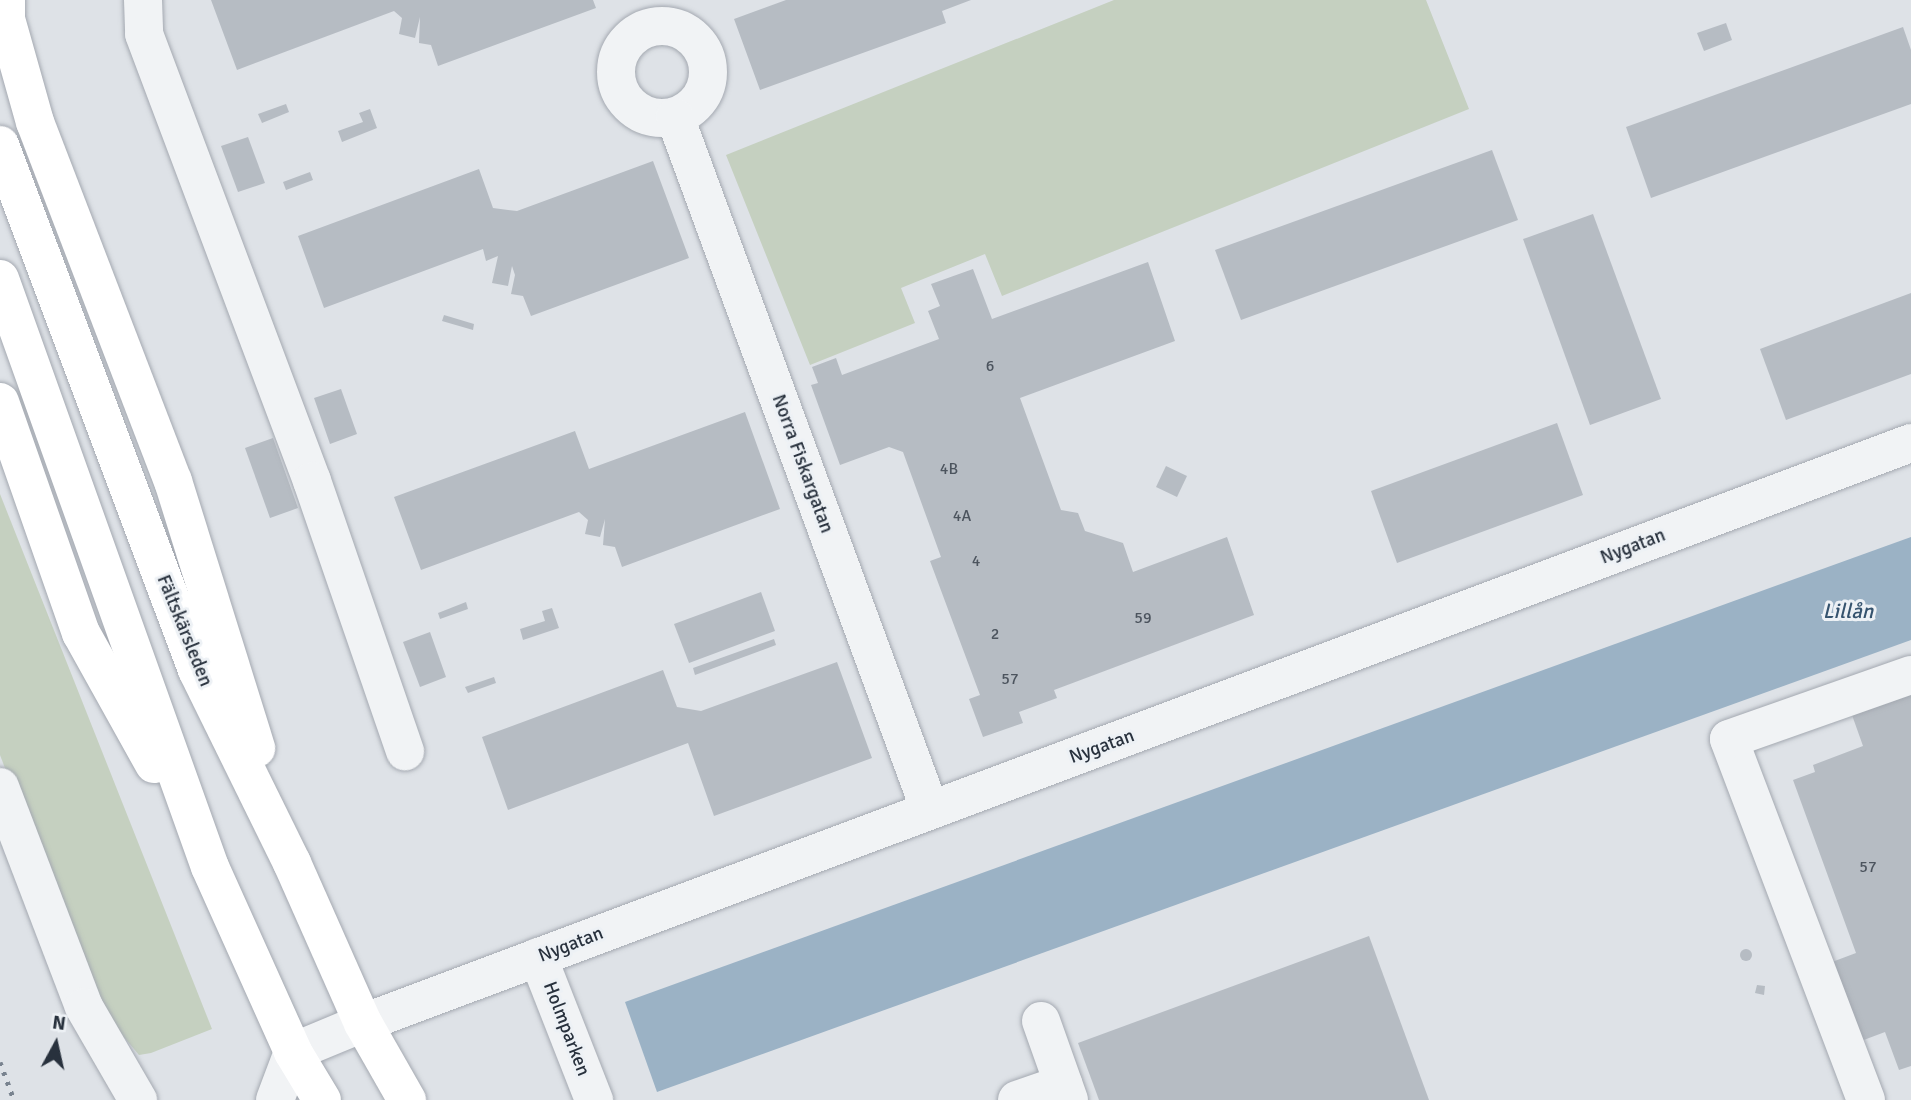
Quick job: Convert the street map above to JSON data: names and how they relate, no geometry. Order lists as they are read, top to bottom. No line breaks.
{"streets":{"main road":["Fältskärsleden"],"street":["Norra Fiskargatan","Nygatan","Holmparken"]},"crossings":[["Norra Fiskargatan","Nygatan"],["Nygatan","Fältskärsleden"],["Nygatan","Holmparken"]],"water":["Lillån"],"house_numbers":["6","4B","4A","4","59","2","57","57"],"north":"top"}
